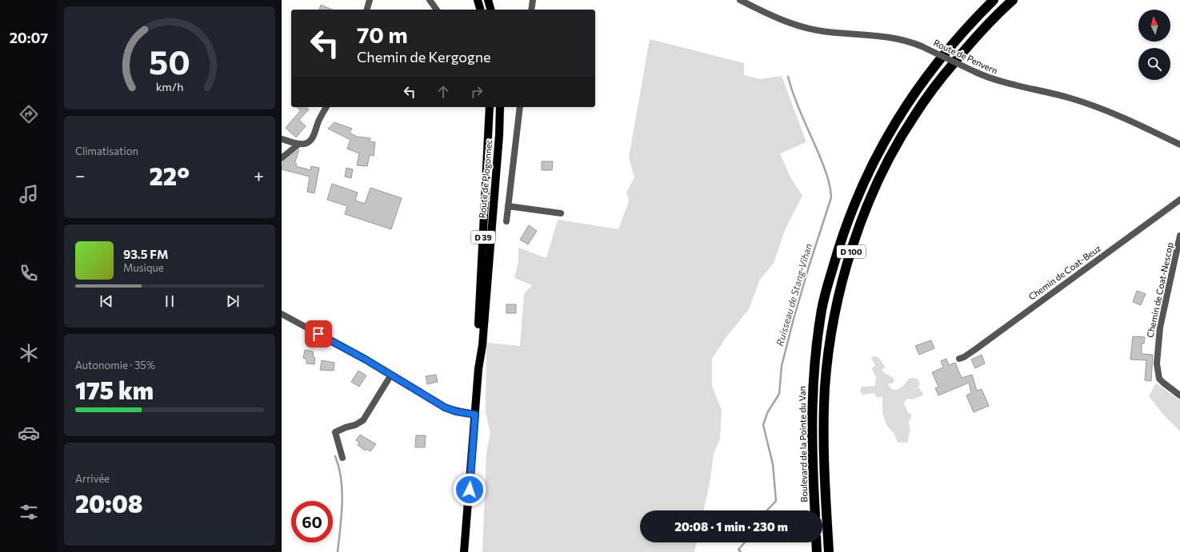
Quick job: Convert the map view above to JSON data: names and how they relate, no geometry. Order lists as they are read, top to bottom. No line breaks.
{"streets":{"highway":["D 100","Boulevard de la Pointe du Van"],"main road":["Route de Plogonnec","D 39"],"street":["Route de Penvern","Chemin de Coat-Beuz","Chemin de Coat-Nescop"]},"water":["Ruisseau de Stang-Vihan"],"north":"top","page":{"tabs":"20:07","turn":["70 m","Chemin de Kergogne"],"tile":["Climatisation",["Autonomie · 35%","175 km"],["Arrivée","20:08"]],"heat":["−","22°","+"],"song":["93.5 FM","Musique"],"limit":"60","trip":"20:08 · 1 min · 230 m","gauge":["50","km/h"]}}
